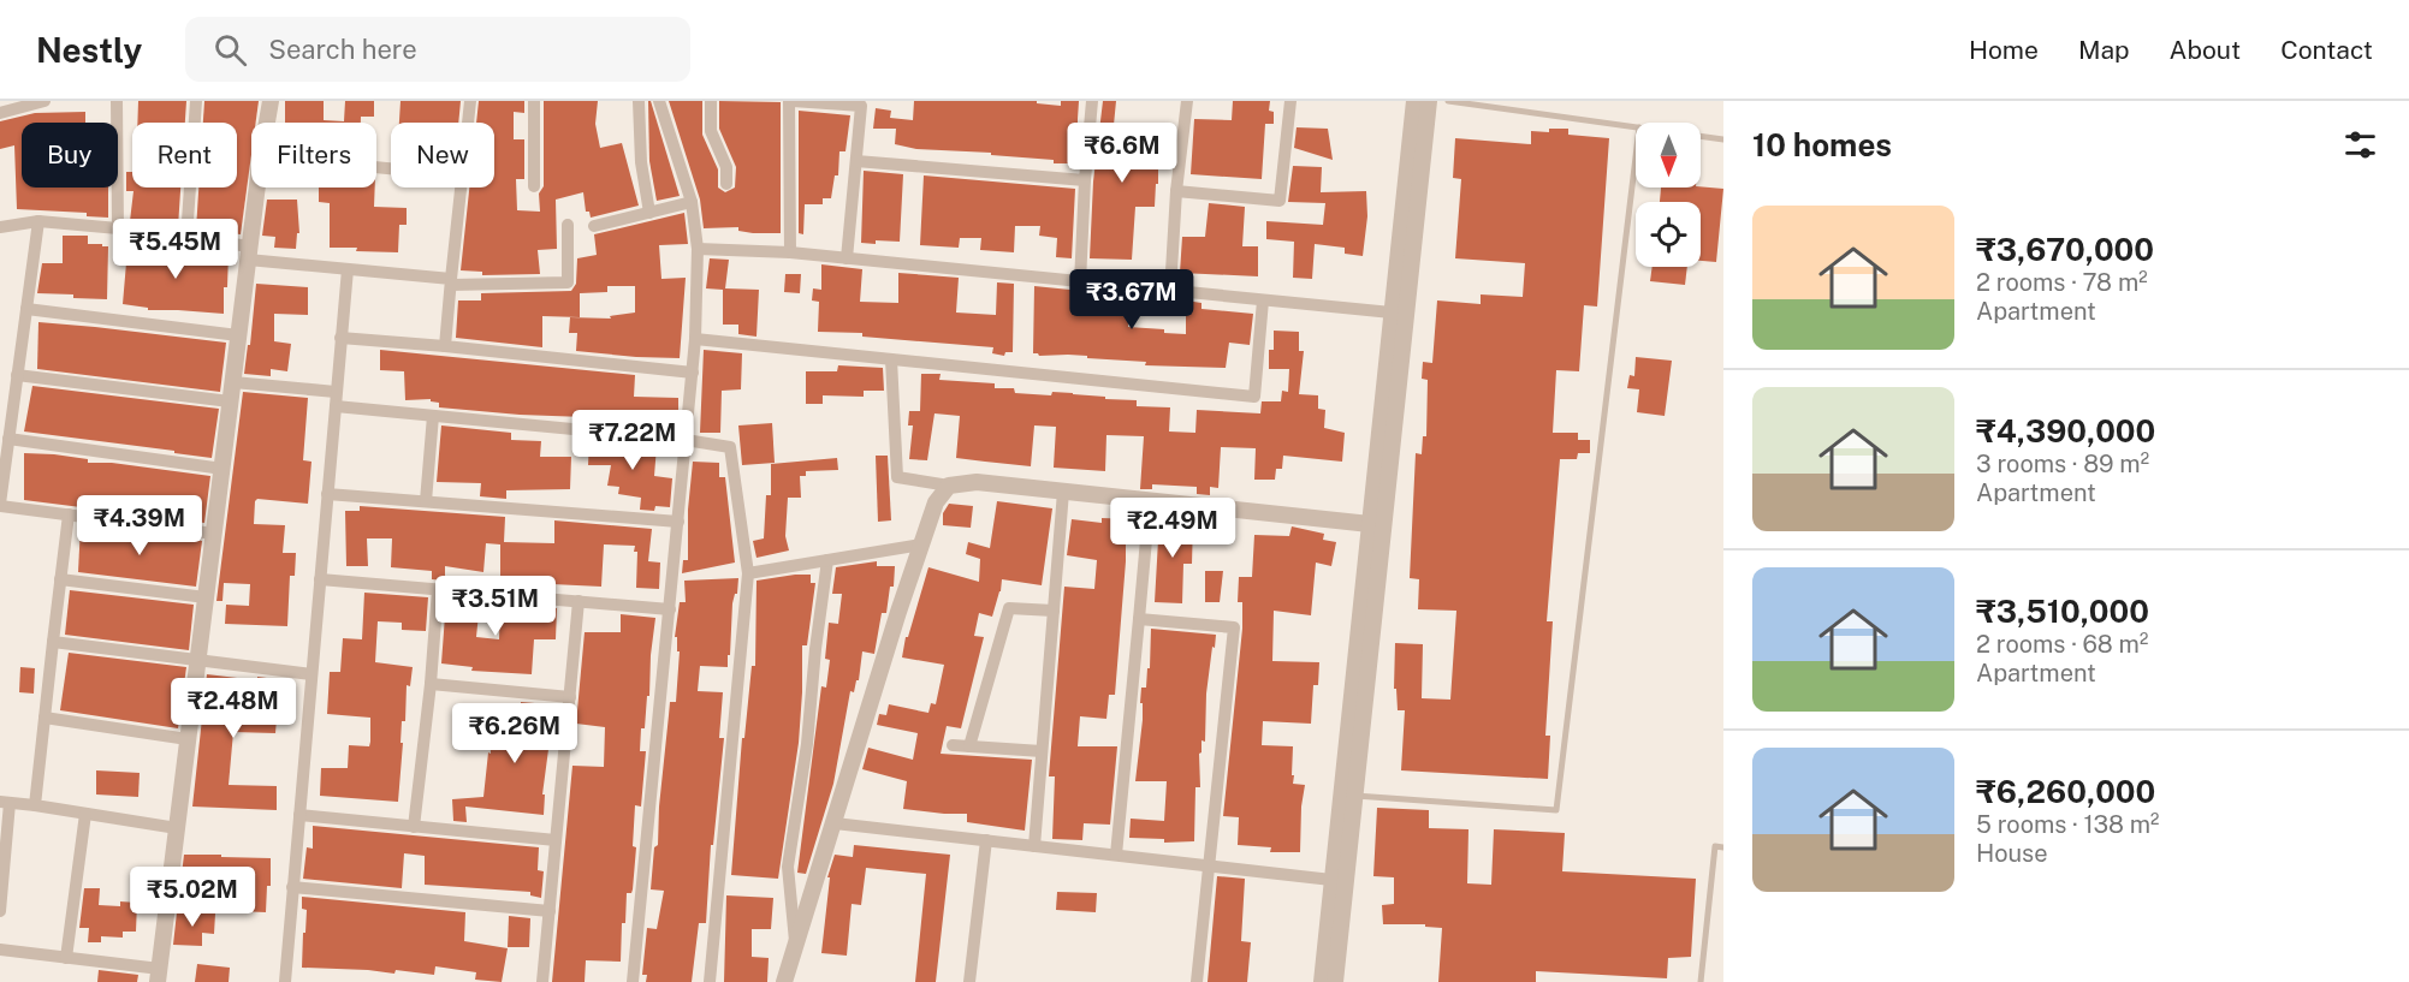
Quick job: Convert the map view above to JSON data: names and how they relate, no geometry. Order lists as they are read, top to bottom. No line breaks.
{"north":"bottom","page":{"header":"Nestly","search":"Search here","nav":["Home","Map","About","Contact"],"heading":"10 homes","price":["₹6.6M","₹5.45M","₹3.67M","₹7.22M","₹4.39M","₹2.49M","₹3.51M","₹2.48M","₹6.26M","₹5.02M"],"chip":["Buy","Rent","Filters","New"],"list":[{"name":"₹3,670,000","note":"2 rooms · 78 m² · Apartment"},{"name":"₹4,390,000","note":"3 rooms · 89 m² · Apartment"},{"name":"₹3,510,000","note":"2 rooms · 68 m² · Apartment"},{"name":"₹6,260,000","note":"5 rooms · 138 m² · House"}]}}
